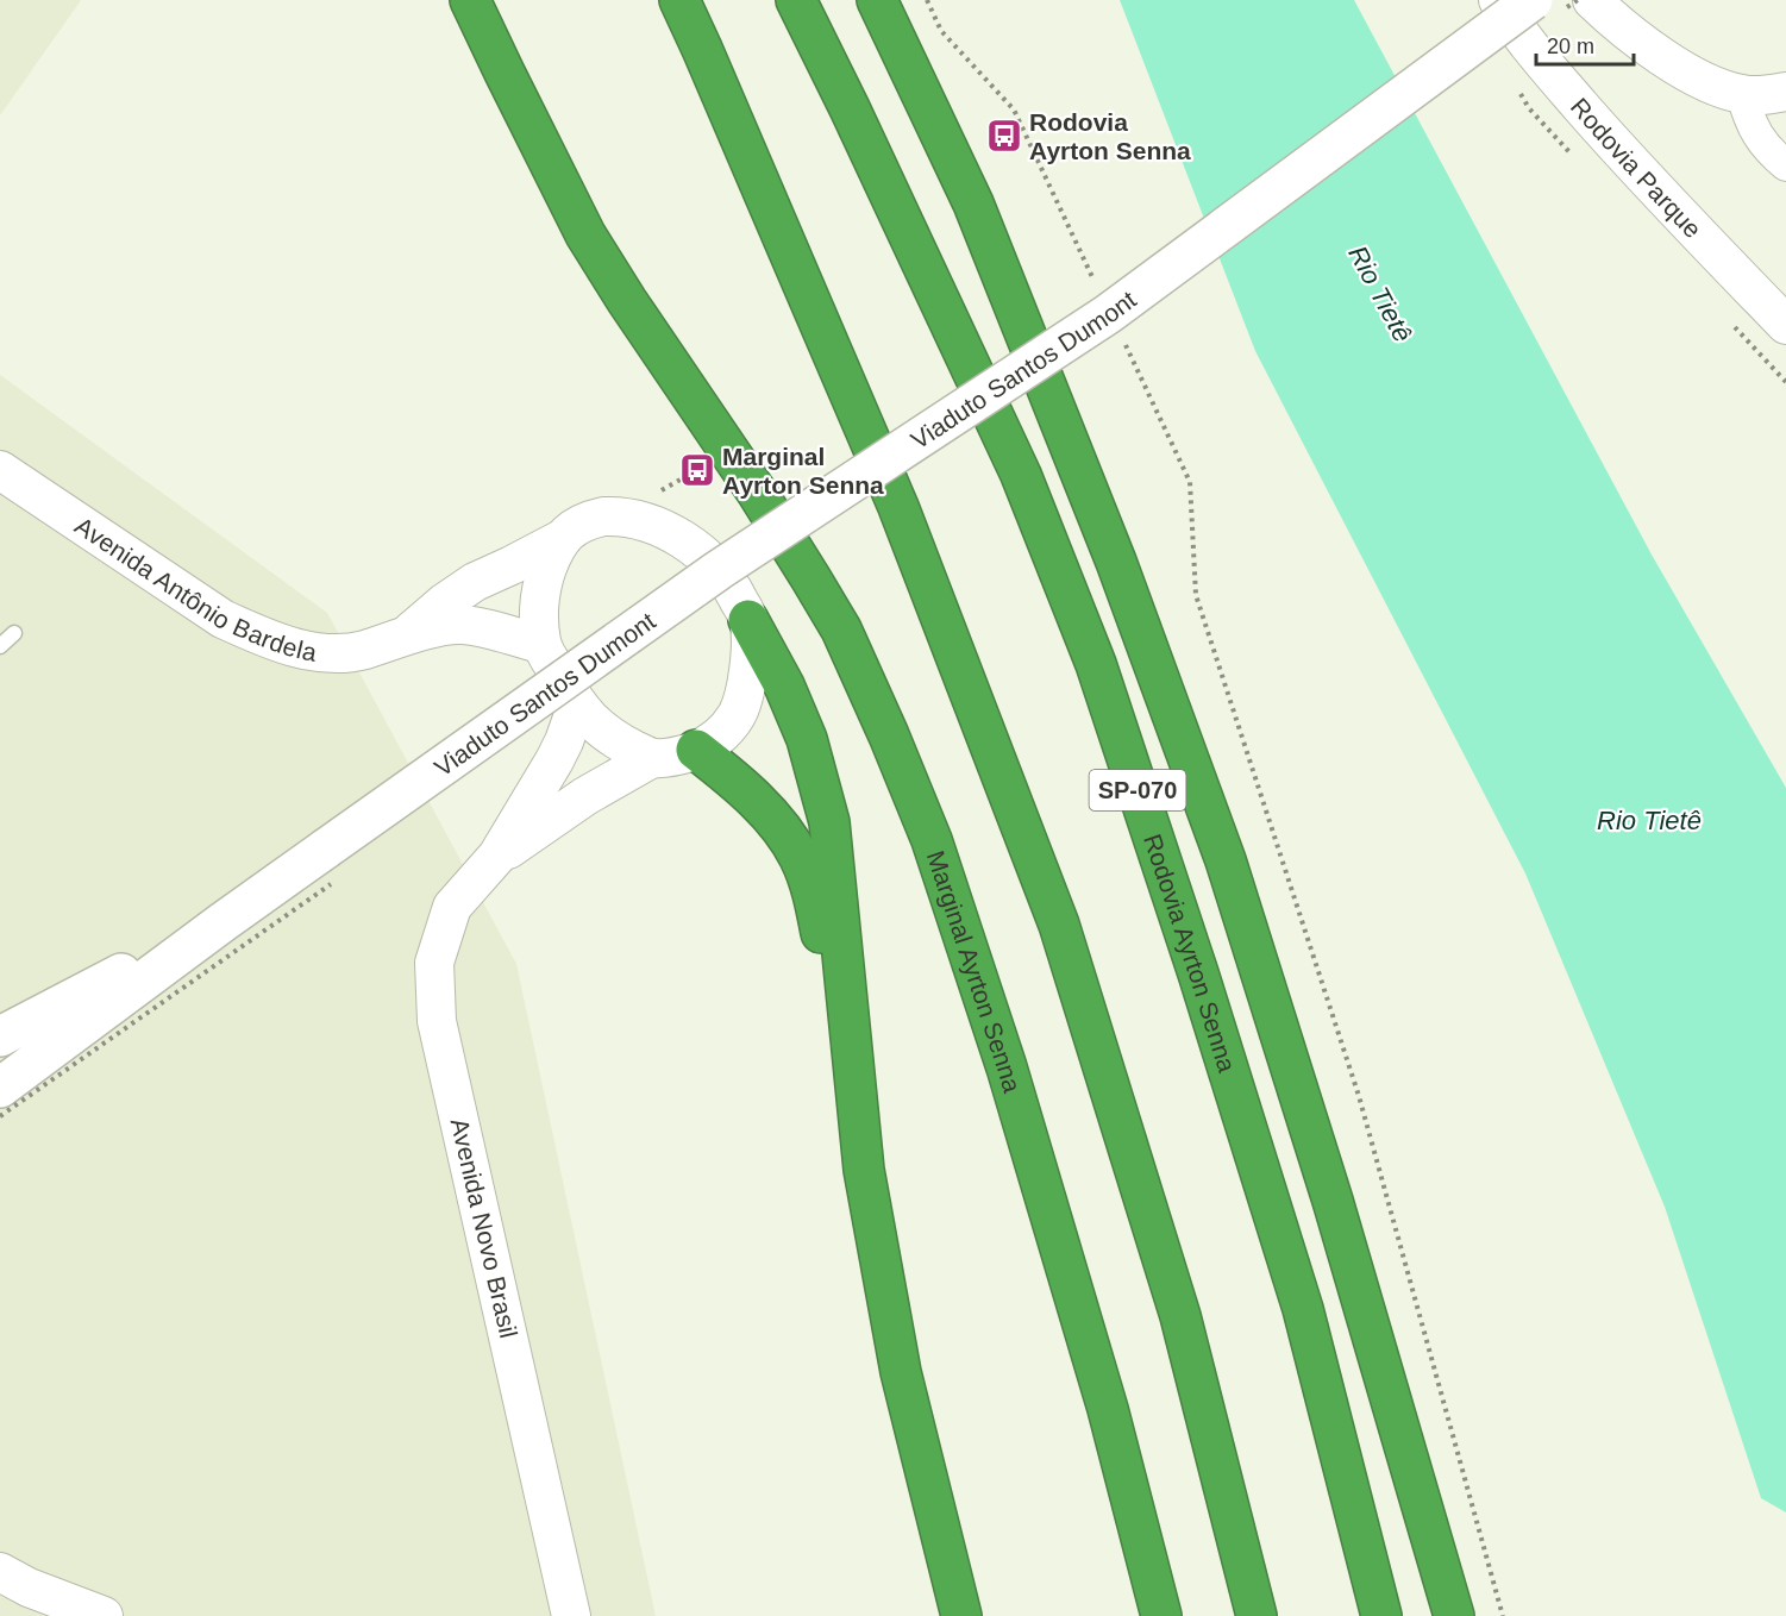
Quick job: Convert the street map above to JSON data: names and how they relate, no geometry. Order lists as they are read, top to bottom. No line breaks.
{"streets":{"highway":["SP-070","Rodovia Ayrton Senna","Marginal Ayrton Senna"],"main road":["Viaduto Santos Dumont"],"street":["Rodovia Parque","Avenida Antônio Bardela","Avenida Novo Brasil"]},"crossings":[["Avenida Antônio Bardela","Avenida Novo Brasil"]],"water":["Rio Tietê"],"places":{"bus stop":["Rodovia Ayrton Senna","Marginal Ayrton Senna"]},"scale_bar":"20 m"}
